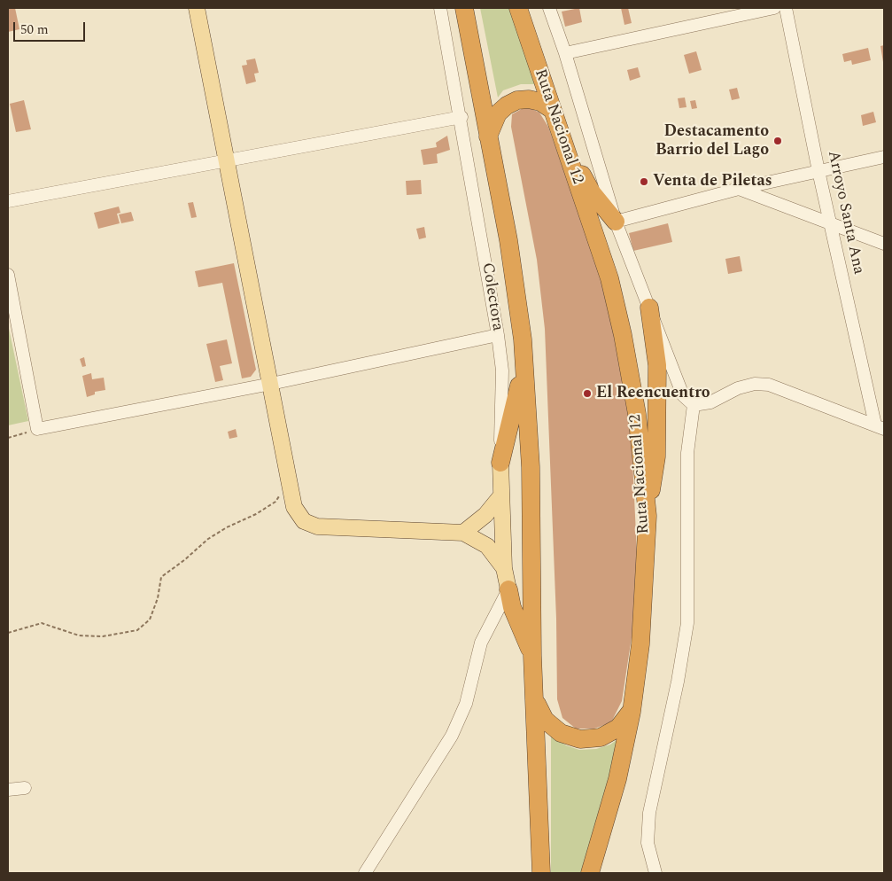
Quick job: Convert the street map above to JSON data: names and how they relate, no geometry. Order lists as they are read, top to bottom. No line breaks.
{"streets":{"highway":["Ruta Nacional 12"],"main road":["Colectora"],"street":["Arroyo Santa Ana"]},"places":["Destacamento Barrio del Lago","Venta de Piletas","El Reencuentro"],"scale_bar":"50 m"}
